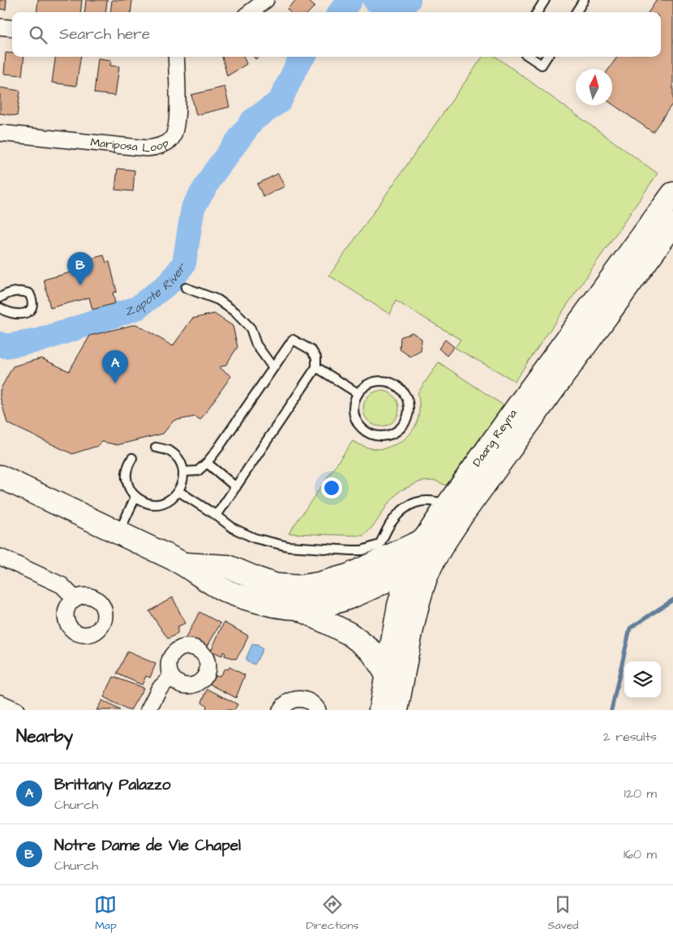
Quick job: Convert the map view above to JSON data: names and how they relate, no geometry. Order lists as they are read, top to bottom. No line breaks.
{"streets":{"main road":["Daang Reyna"],"street":["Mariposa Loop"]},"water":["Zapote River"],"north":"top","page":{"search":"Search here","pins":["B","A"],"heading":["Nearby","2 results"],"list":[{"mark":"A","name":"Brittany Palazzo","note":"Church","value":"120 m"},{"mark":"B","name":"Notre Dame de Vie Chapel","note":"Church","value":"160 m"}],"nav":["Map","Directions","Saved"]}}
